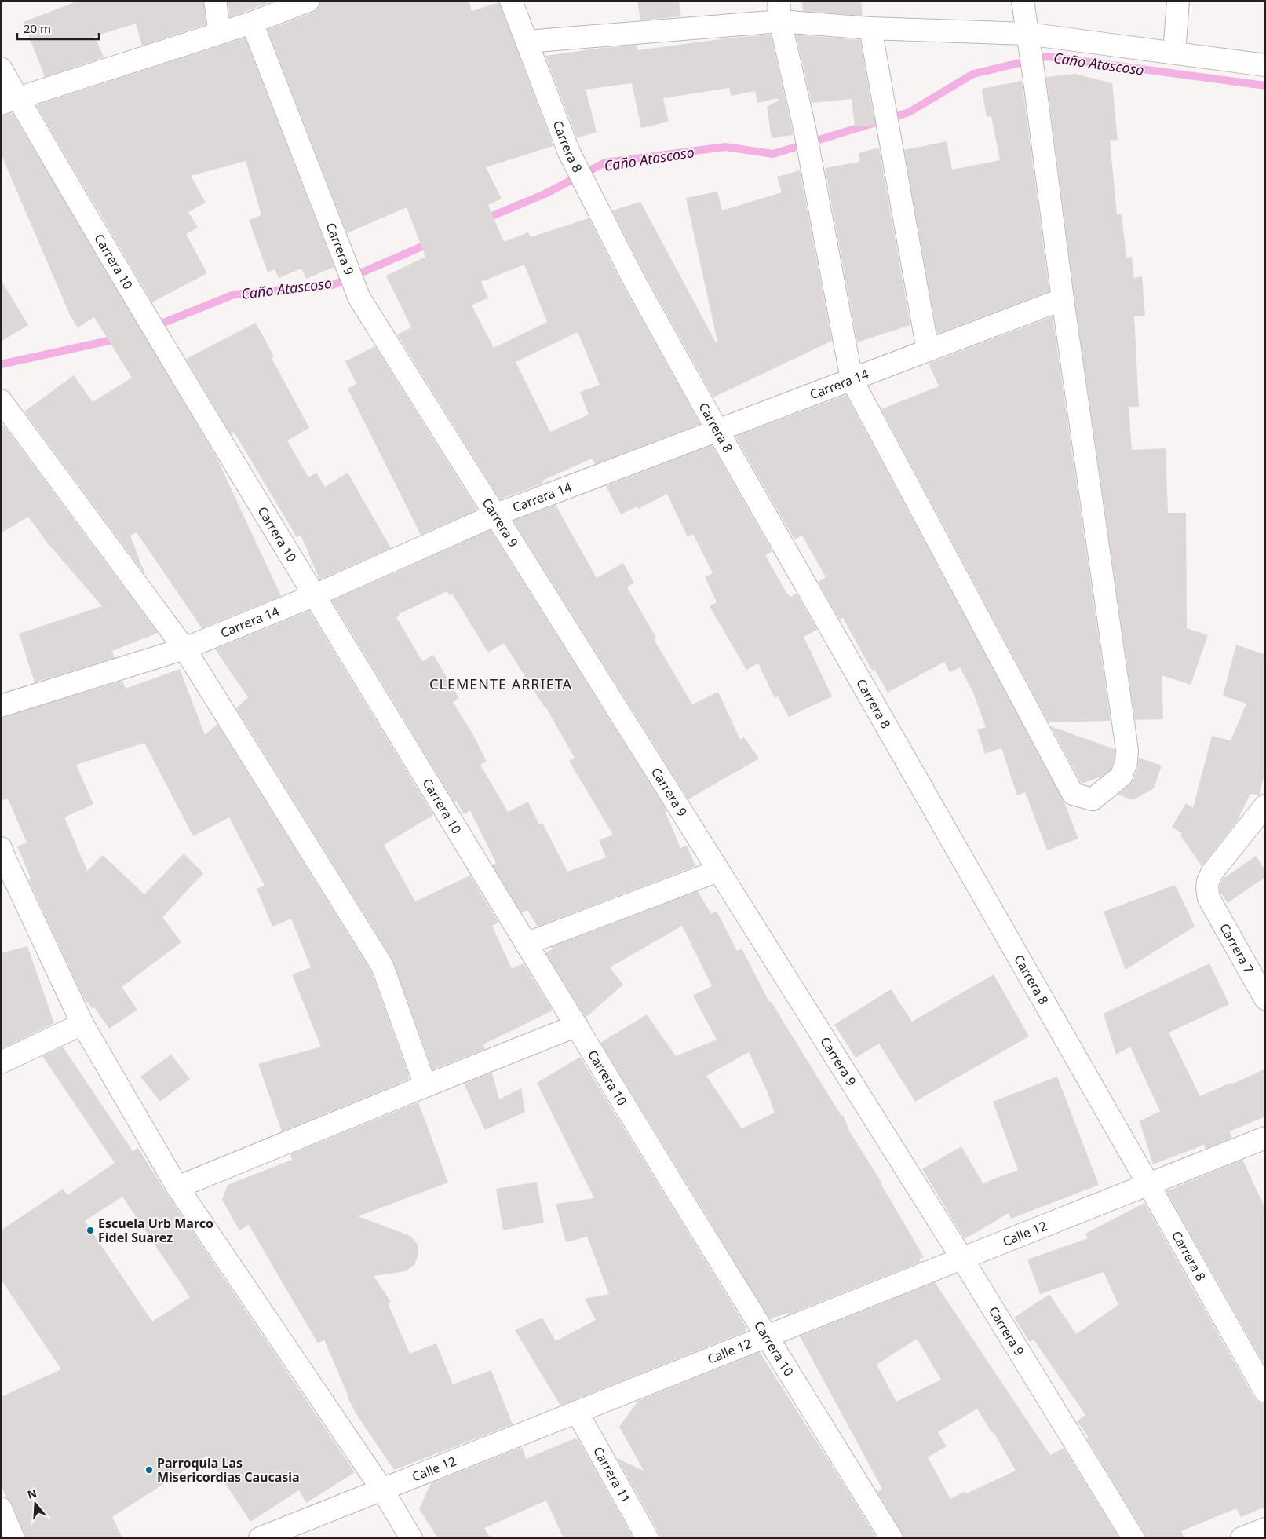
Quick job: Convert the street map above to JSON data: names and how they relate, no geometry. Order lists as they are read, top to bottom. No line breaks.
{"streets":{"street":["Carrera 8","Carrera 9","Carrera 10","Carrera 14","Carrera 7","Calle 12","Carrera 11"]},"crossings":[["Carrera 8","Carrera 14"],["Carrera 8","Calle 12"],["Carrera 9","Carrera 14"],["Carrera 9","Calle 12"],["Carrera 10","Carrera 14"],["Carrera 10","Calle 12"],["Calle 12","Carrera 11"]],"districts":["CLEMENTE ARRIETA"],"water":["Caño Atascoso"],"places":["Escuela Urb Marco Fidel Suarez","Parroquia Las Misericordias Caucasia"],"scale_bar":"20 m","north":"top"}
